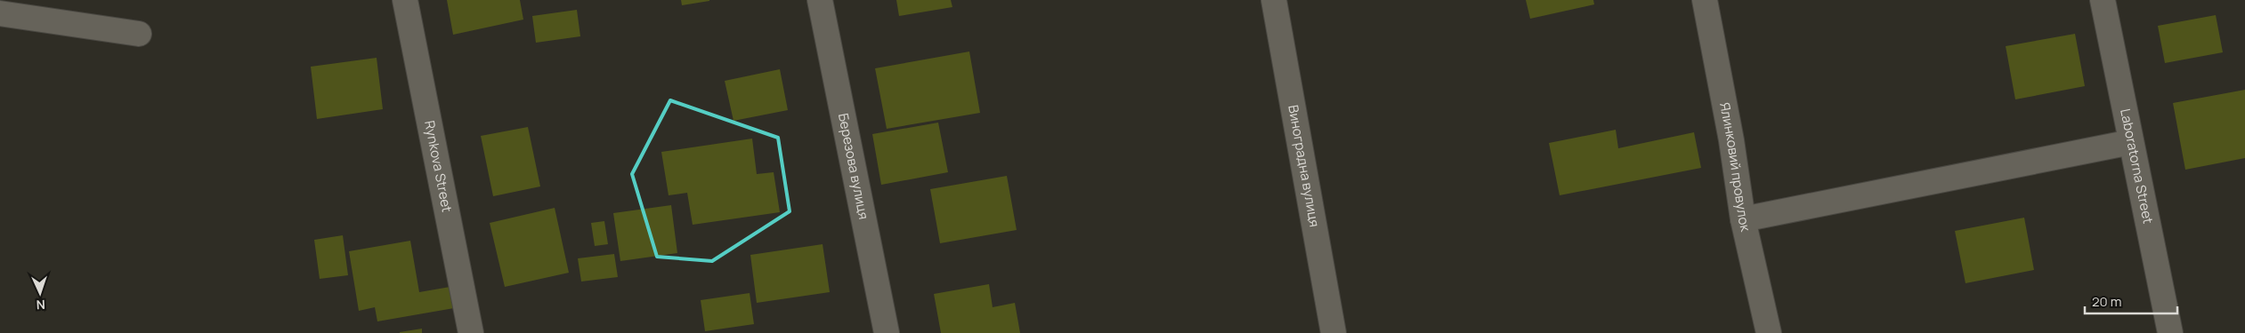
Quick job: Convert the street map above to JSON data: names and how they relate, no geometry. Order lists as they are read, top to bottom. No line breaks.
{"streets":{"street":["Rynkova Street","Березова вулиця","Виноградна вулиця","Ялинковий провулок","Laboratorna Street"]},"scale_bar":"20 m","north":"bottom"}
